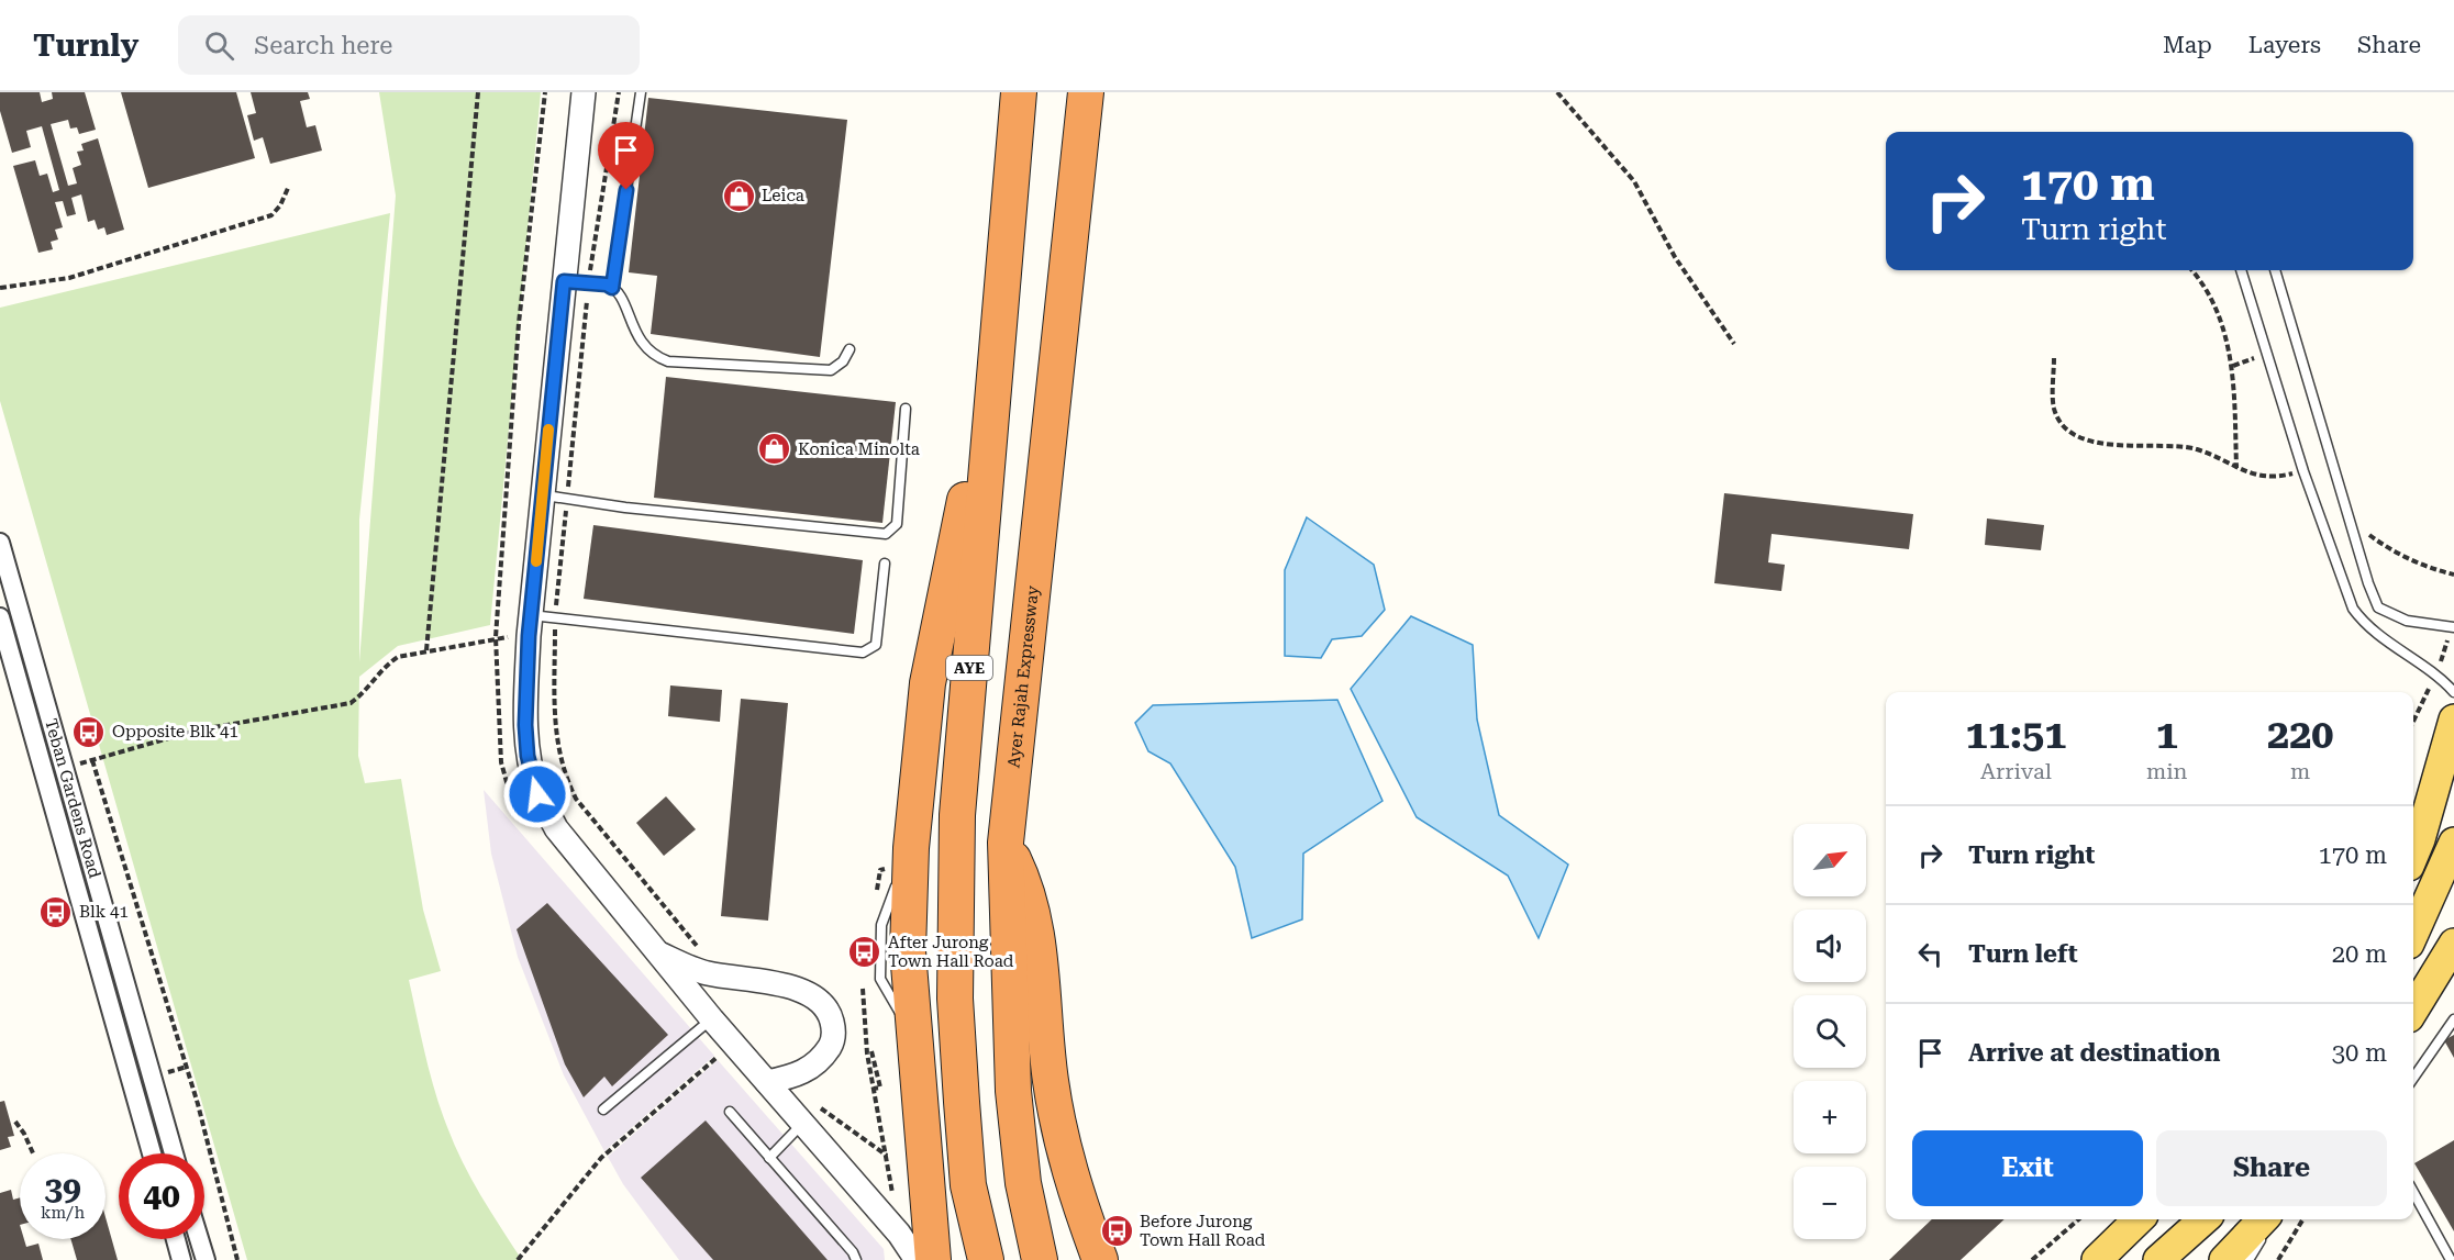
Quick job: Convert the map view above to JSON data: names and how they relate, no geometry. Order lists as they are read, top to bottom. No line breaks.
{"streets":{"highway":["AYE","Ayer Rajah Expressway"],"street":["Teban Gardens Road"]},"places":{"shop":["Leica","Konica Minolta"],"bus stop":["Opposite Blk 41","Blk 41","After Jurong Town Hall Road","Before Jurong Town Hall Road"]},"north":"top right","page":{"header":"Turnly","search":"Search here","nav":["Map","Layers","Share"],"turn":["170 m","Turn right"],"eta":["11:51","Arrival","1","min","220","m"],"list":[{"name":"Turn right","value":"170 m"},{"name":"Turn left","value":"20 m"},{"name":"Arrive at destination","value":"30 m"}],"map_buttons":["+","−"],"buttons":["Exit","Share"],"speed":"39 km/h","limit":"40"}}
